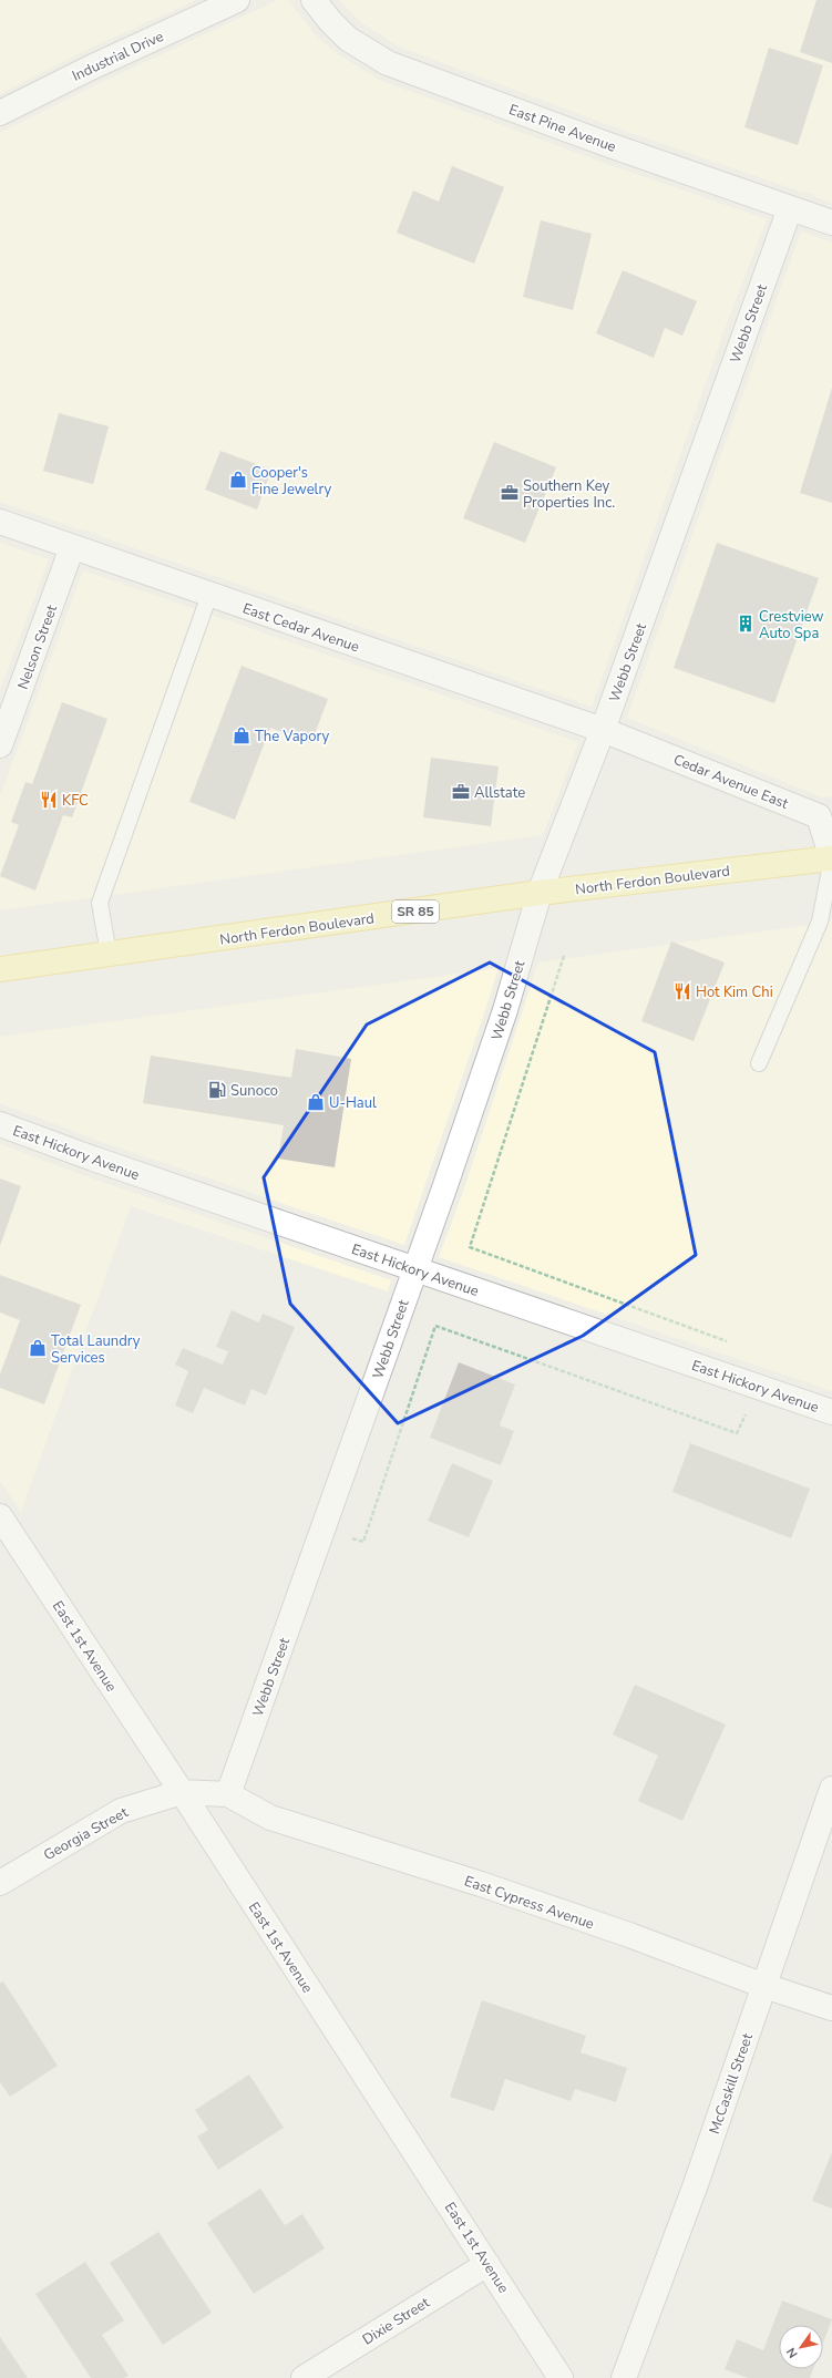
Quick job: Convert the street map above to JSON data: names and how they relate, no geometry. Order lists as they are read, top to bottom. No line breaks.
{"streets":{"main road":["North Ferdon Boulevard","SR 85"],"street":["Industrial Drive","East Pine Avenue","Webb Street","East Cedar Avenue","Nelson Street","Cedar Avenue East","East Hickory Avenue","East 1st Avenue","Georgia Street","East Cypress Avenue","McCaskill Street","Dixie Street"]},"crossings":[["East Pine Avenue","Webb Street"],["Webb Street","East Cedar Avenue"],["Webb Street","Cedar Avenue East"],["Webb Street","North Ferdon Boulevard"],["Webb Street","East Hickory Avenue"],["Webb Street","Georgia Street"],["Webb Street","East Cypress Avenue"],["East Cedar Avenue","Nelson Street"],["East Cedar Avenue","Cedar Avenue East"],["Cedar Avenue East","North Ferdon Boulevard"],["East 1st Avenue","Georgia Street"],["East 1st Avenue","Dixie Street"],["Georgia Street","East Cypress Avenue"],["East Cypress Avenue","McCaskill Street"]],"places":{"shop":["Cooper's Fine Jewelry","The Vapory","U-Haul","Total Laundry Services"],"office":["Southern Key Properties Inc.","Allstate"],"building":["Crestview Auto Spa"],"restaurant":["KFC","Hot Kim Chi"],"fuel station":["Sunoco"]},"north":"bottom left"}
